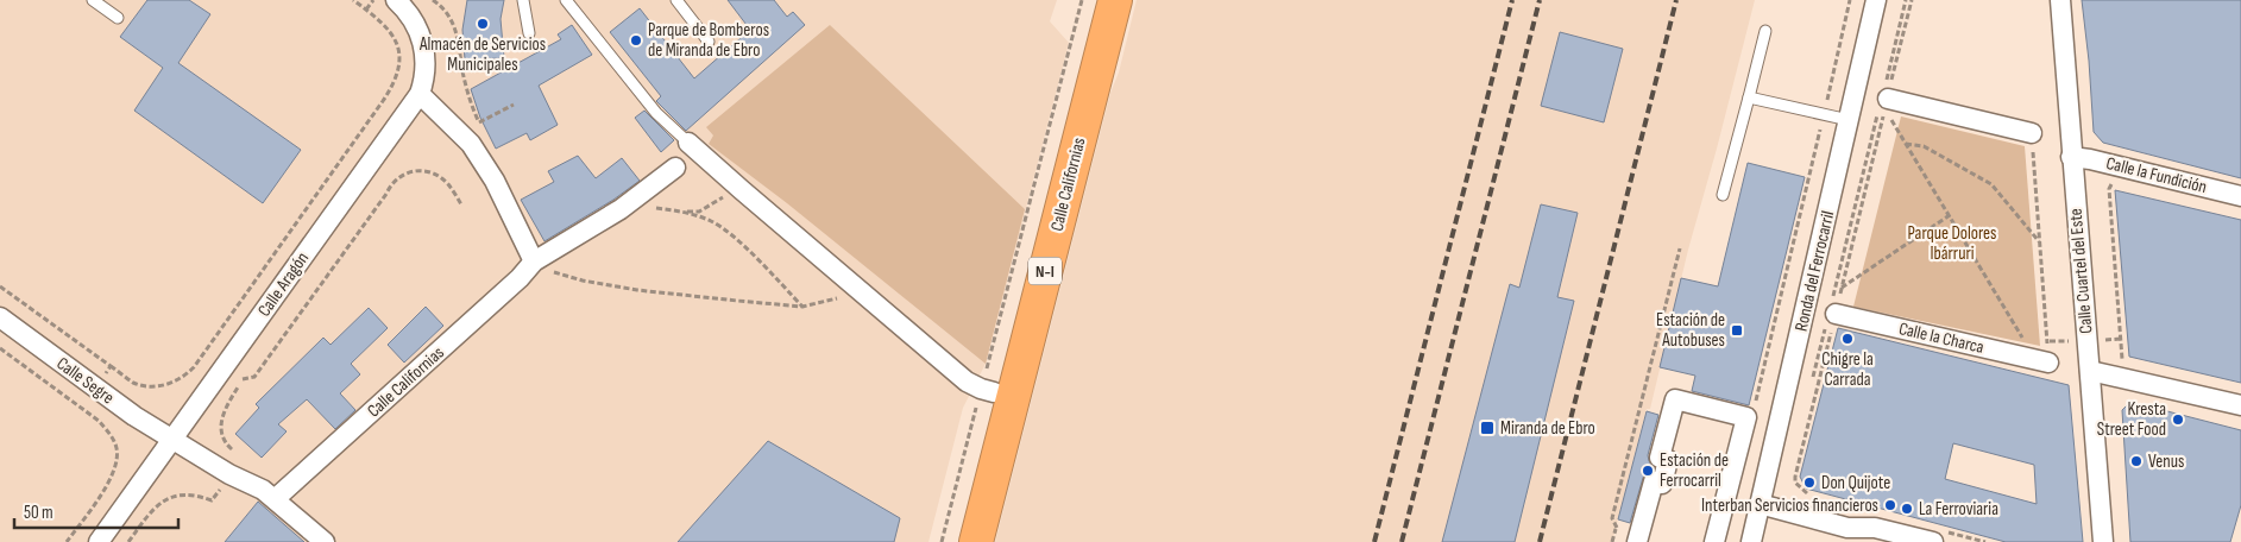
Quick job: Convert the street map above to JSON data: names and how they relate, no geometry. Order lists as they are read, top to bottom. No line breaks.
{"streets":{"highway":["Calle Californias","N-I"],"street":["Calle la Fundición","Ronda del Ferrocarril","Calle Cuartel del Este","Calle Aragón","Calle la Charca","Calle Segre"]},"crossings":[["Calle la Fundición","Calle Cuartel del Este"],["Calle Aragón","Calle Segre"]],"parks":["Parque Dolores Ibárruri"],"places":{"other":["Almacén de Servicios Municipales","Parque de Bomberos de Miranda de Ebro","Chigre la Carrada","Kresta Street Food","Venus","Estación de Ferrocarril","Don Quijote","Interban Servicios financieros","La Ferroviaria"],"transit":["Estación de Autobuses","Miranda de Ebro"]},"scale_bar":"50 m"}
